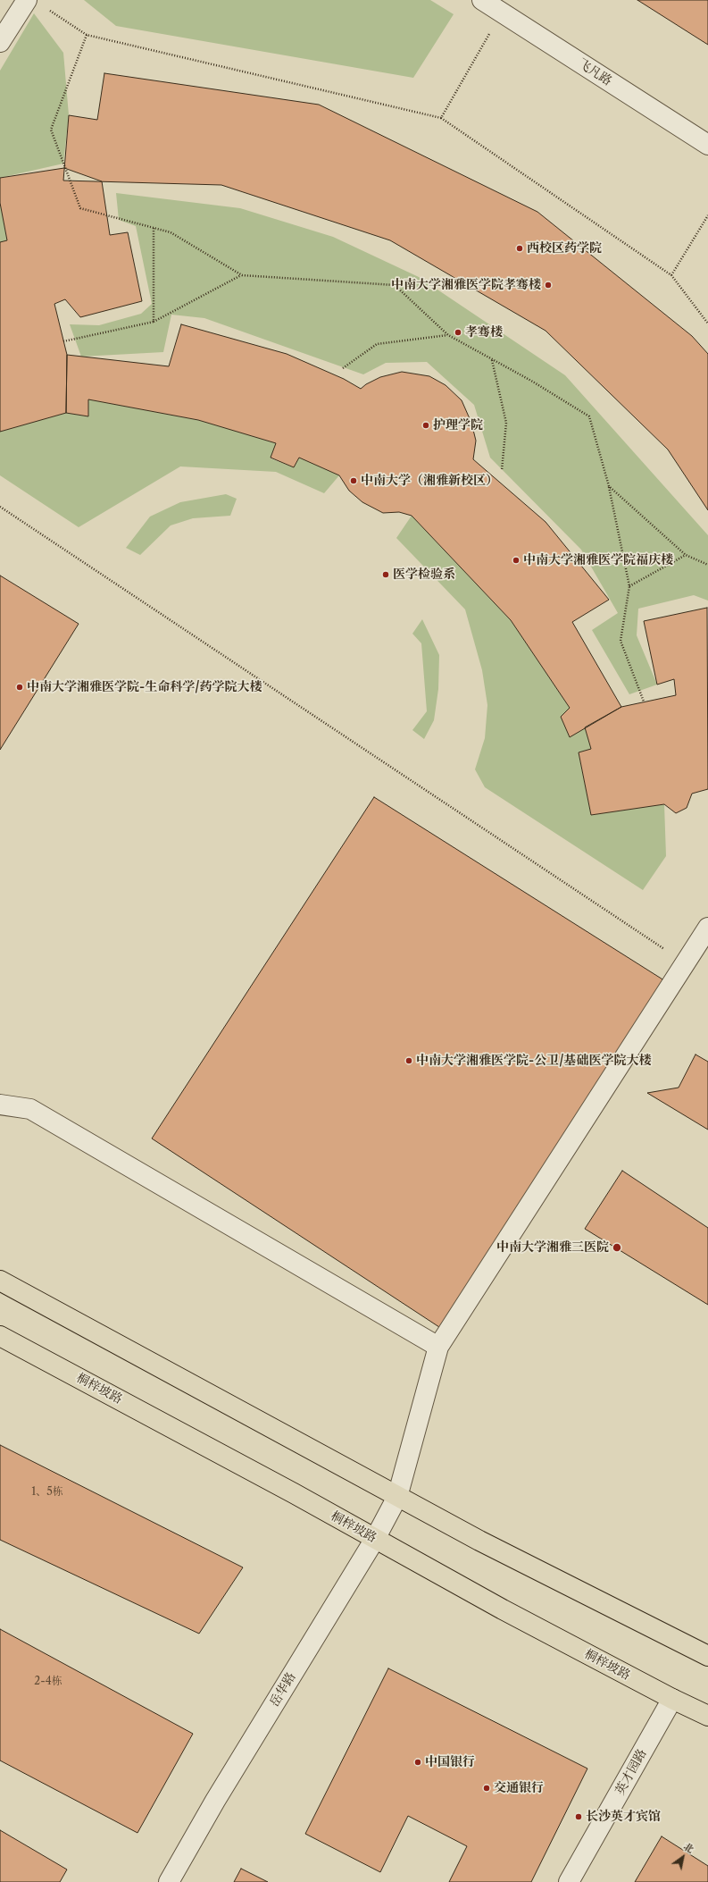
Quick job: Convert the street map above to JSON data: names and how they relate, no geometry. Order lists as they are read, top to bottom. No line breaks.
{"streets":{"main road":["桐梓坡路"],"street":["飞凡路","岳华路","英才园路"]},"crossings":[["桐梓坡路","岳华路"],["桐梓坡路","英才园路"]],"places":["西校区药学院","中南大学湘雅医学院孝骞楼","孝骞楼","护理学院","中南大学（湘雅新校区）","中南大学湘雅医学院福庆楼","医学检验系","中南大学湘雅医学院-生命科学/药学院大楼","中南大学湘雅医学院-公卫/基础医学院大楼","中南大学湘雅三医院","中国银行","交通银行","长沙英才宾馆"],"house_numbers":["1、5栋","2-4栋"],"north":"top right"}
